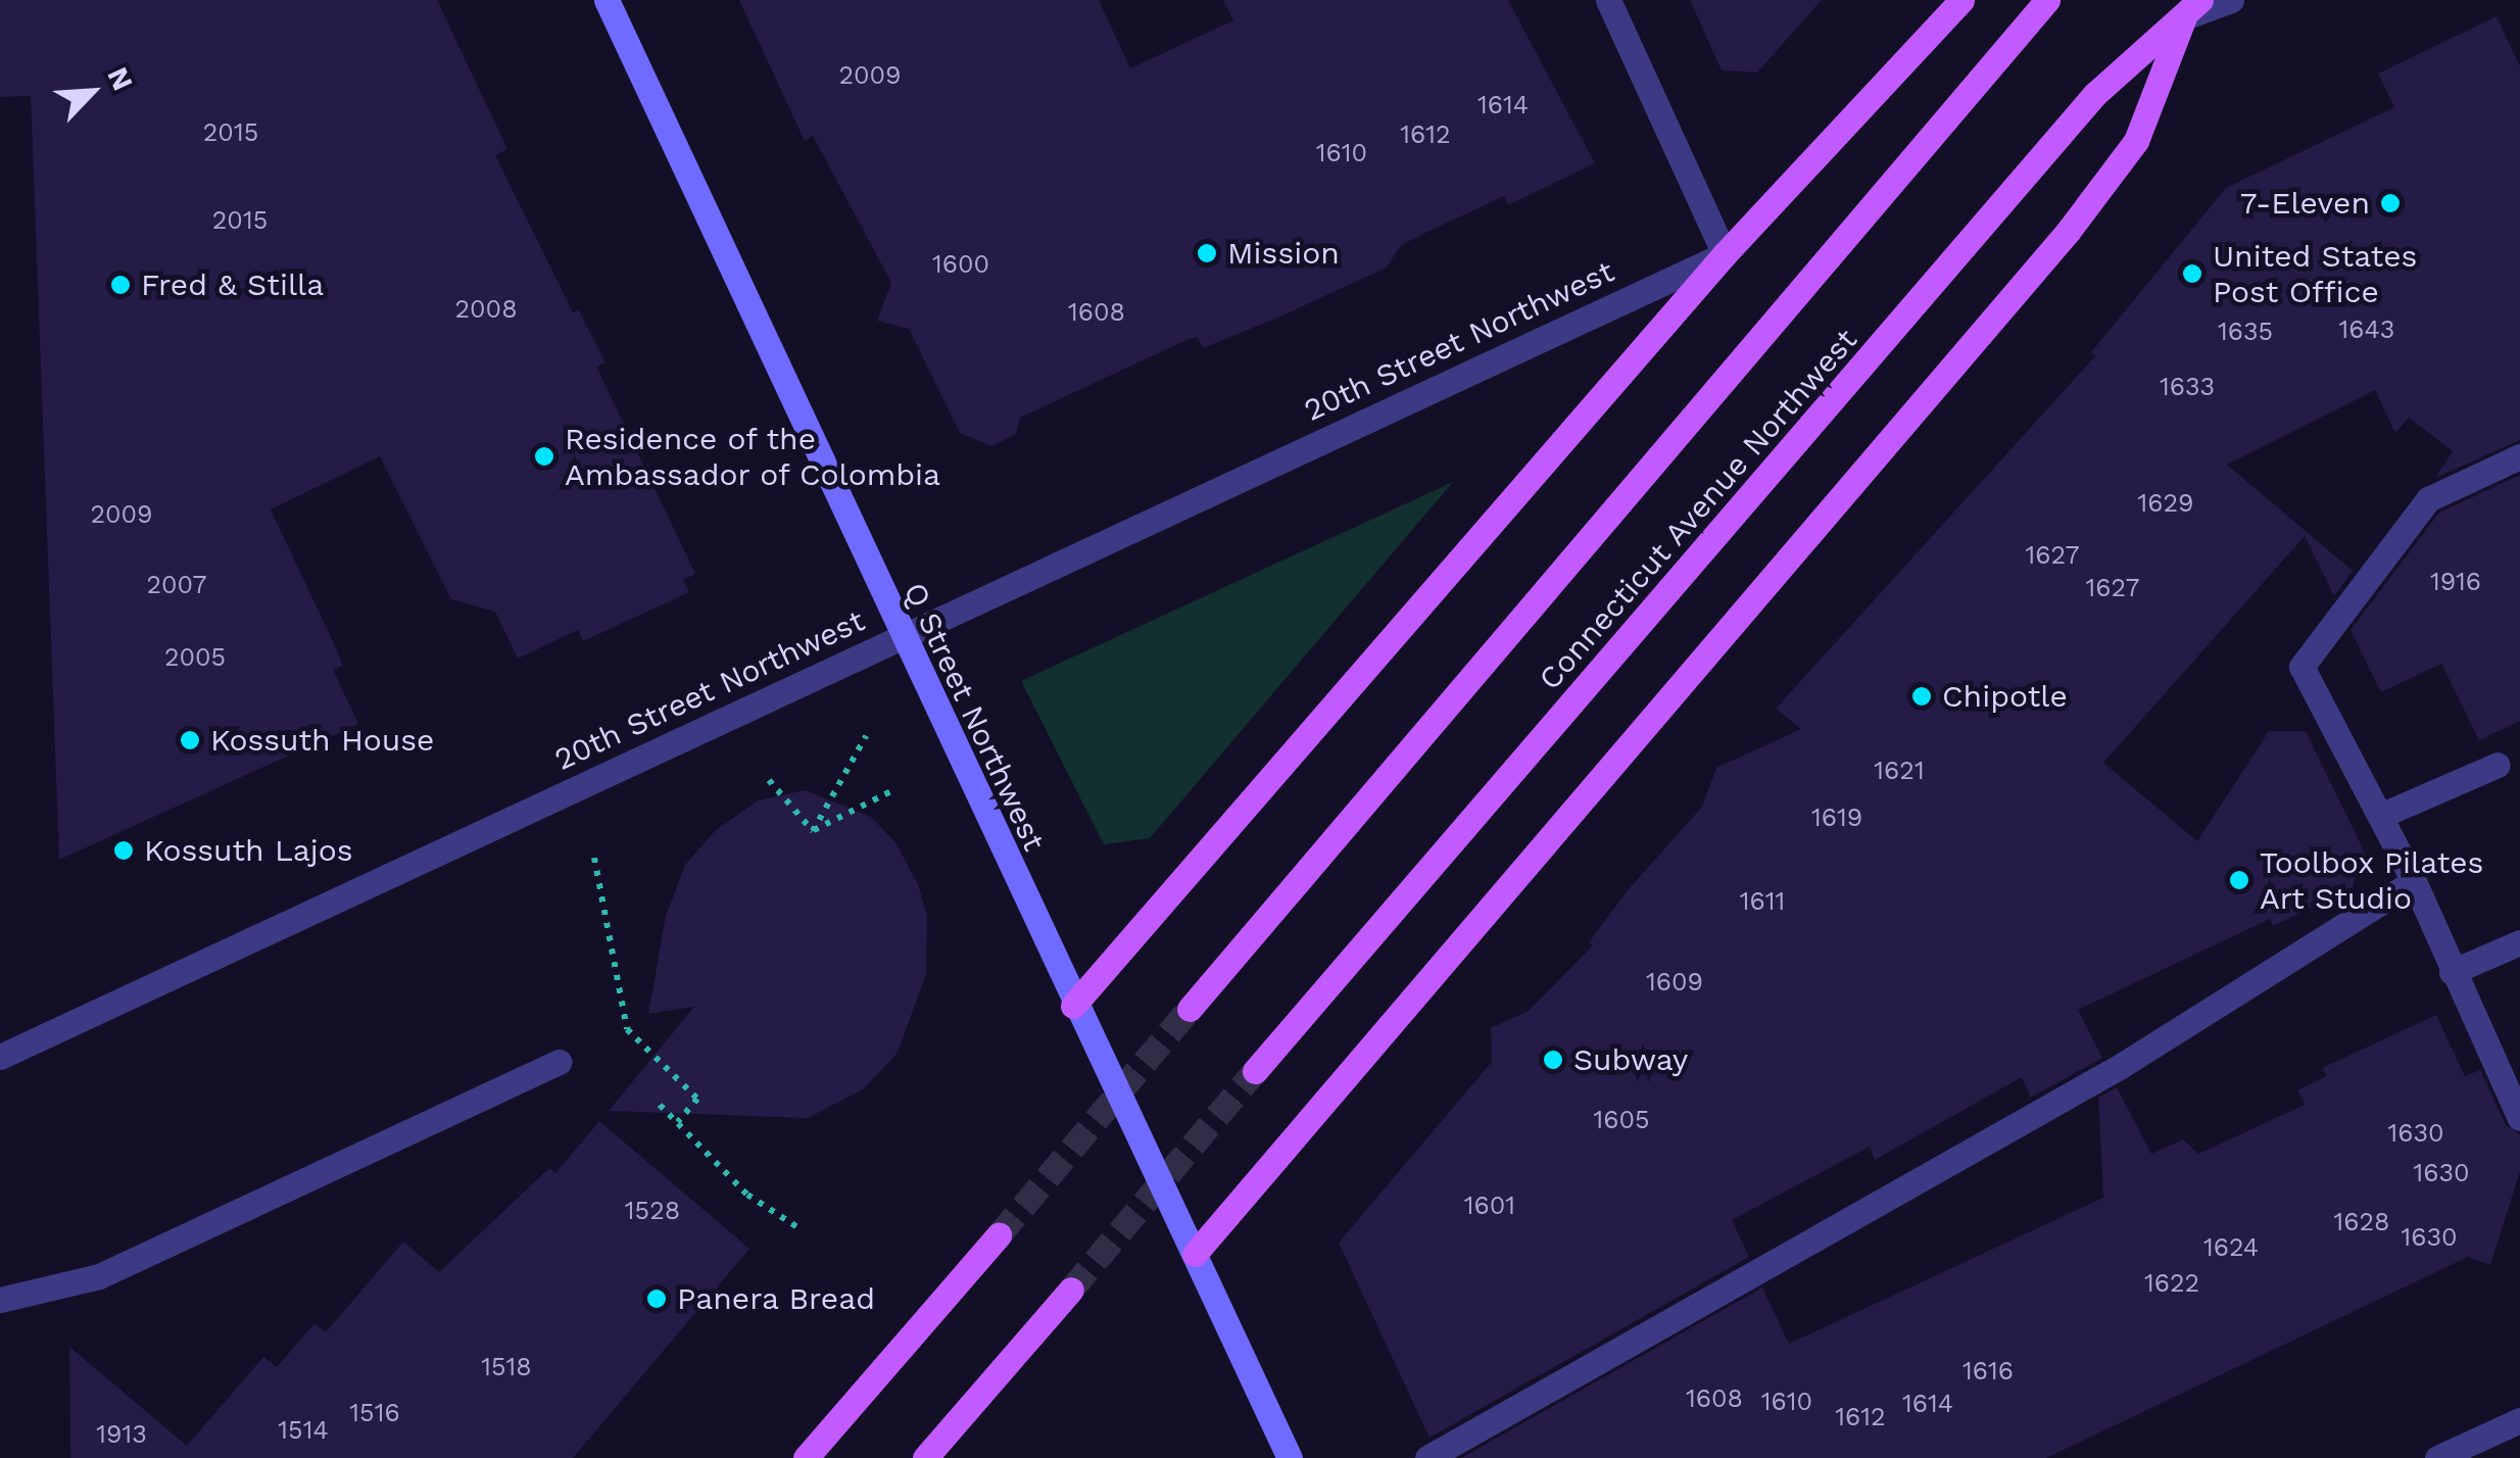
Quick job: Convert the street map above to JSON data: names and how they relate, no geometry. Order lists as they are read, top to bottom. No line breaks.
{"streets":{"main road":["Connecticut Avenue Northwest","Q Street Northwest"],"street":["20th Street Northwest"]},"crossings":[["20th Street Northwest","Q Street Northwest"]],"places":["7-Eleven","Mission","United States Post Office","Fred & Stilla","Residence of the Ambassador of Colombia","Chipotle","Kossuth House","Kossuth Lajos","Toolbox Pilates Art Studio","Subway","Panera Bread"],"house_numbers":["2009","1614","2015","1612","1610","2015","1600","2008","1608","1643","1635","1633","1629","2009","1627","1916","2007","1627","2005","1621","1619","1611","1609","1605","1630","1630","1601","1528","1628","1630","1624","1622","1518","1616","1608","1610","1614","1516","1612","1514","1913"],"north":"top right"}
